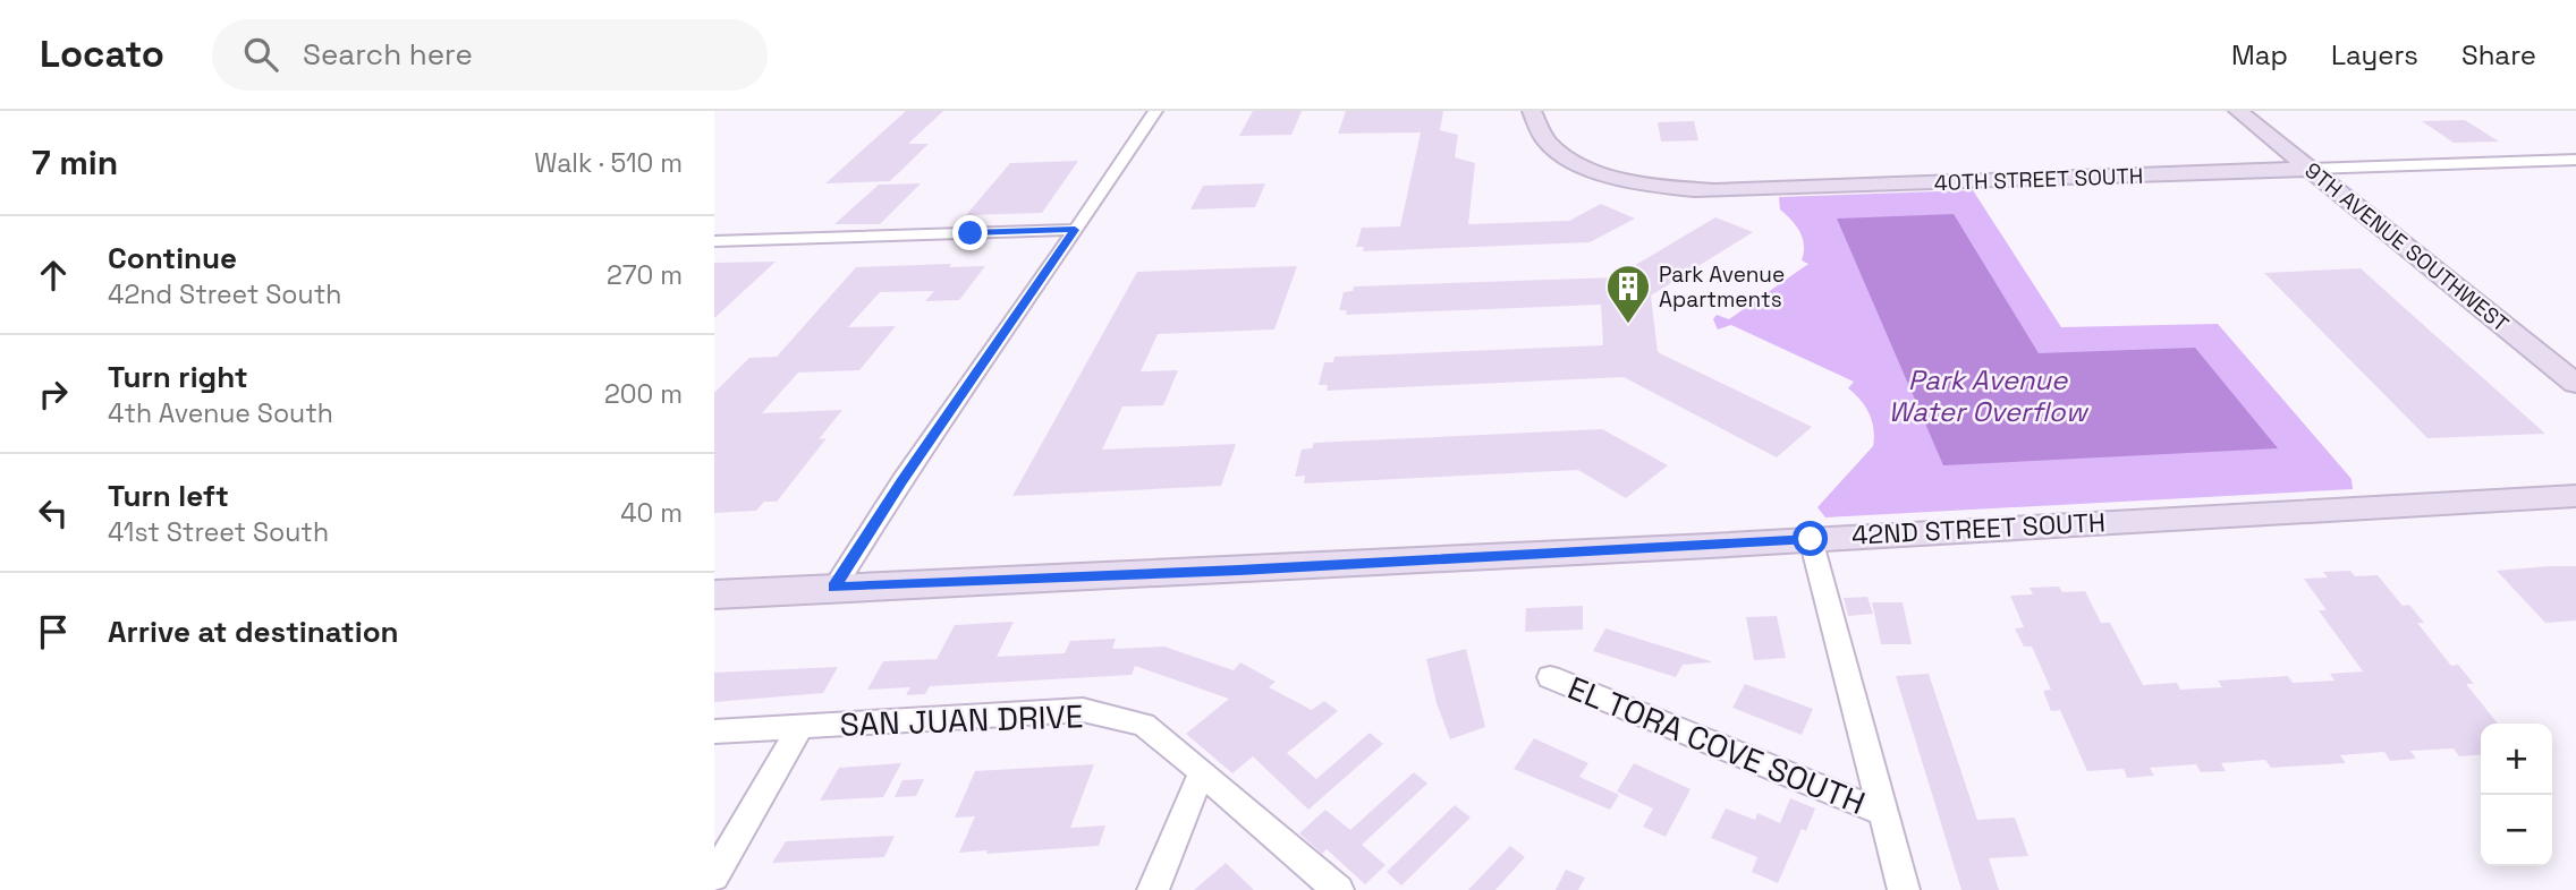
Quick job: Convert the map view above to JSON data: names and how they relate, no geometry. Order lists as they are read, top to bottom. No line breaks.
{"streets":{"street":["40TH STREET SOUTH","9TH AVENUE SOUTHWEST","42ND STREET SOUTH","SAN JUAN DRIVE","EL TORA COVE SOUTH"]},"crossings":[["40TH STREET SOUTH","9TH AVENUE SOUTHWEST"]],"water":["Park Avenue Water Overflow"],"places":{"building":["Park Avenue Apartments"]},"page":{"header":"Locato","search":"Search here","nav":["Map","Layers","Share"],"heading":["7 min","Walk · 510 m"],"list":[["Continue","42nd Street South","270 m"],["Turn right","4th Avenue South","200 m"],["Turn left","41st Street South","40 m"],"Arrive at destination"],"map_buttons":["+","−"]}}
